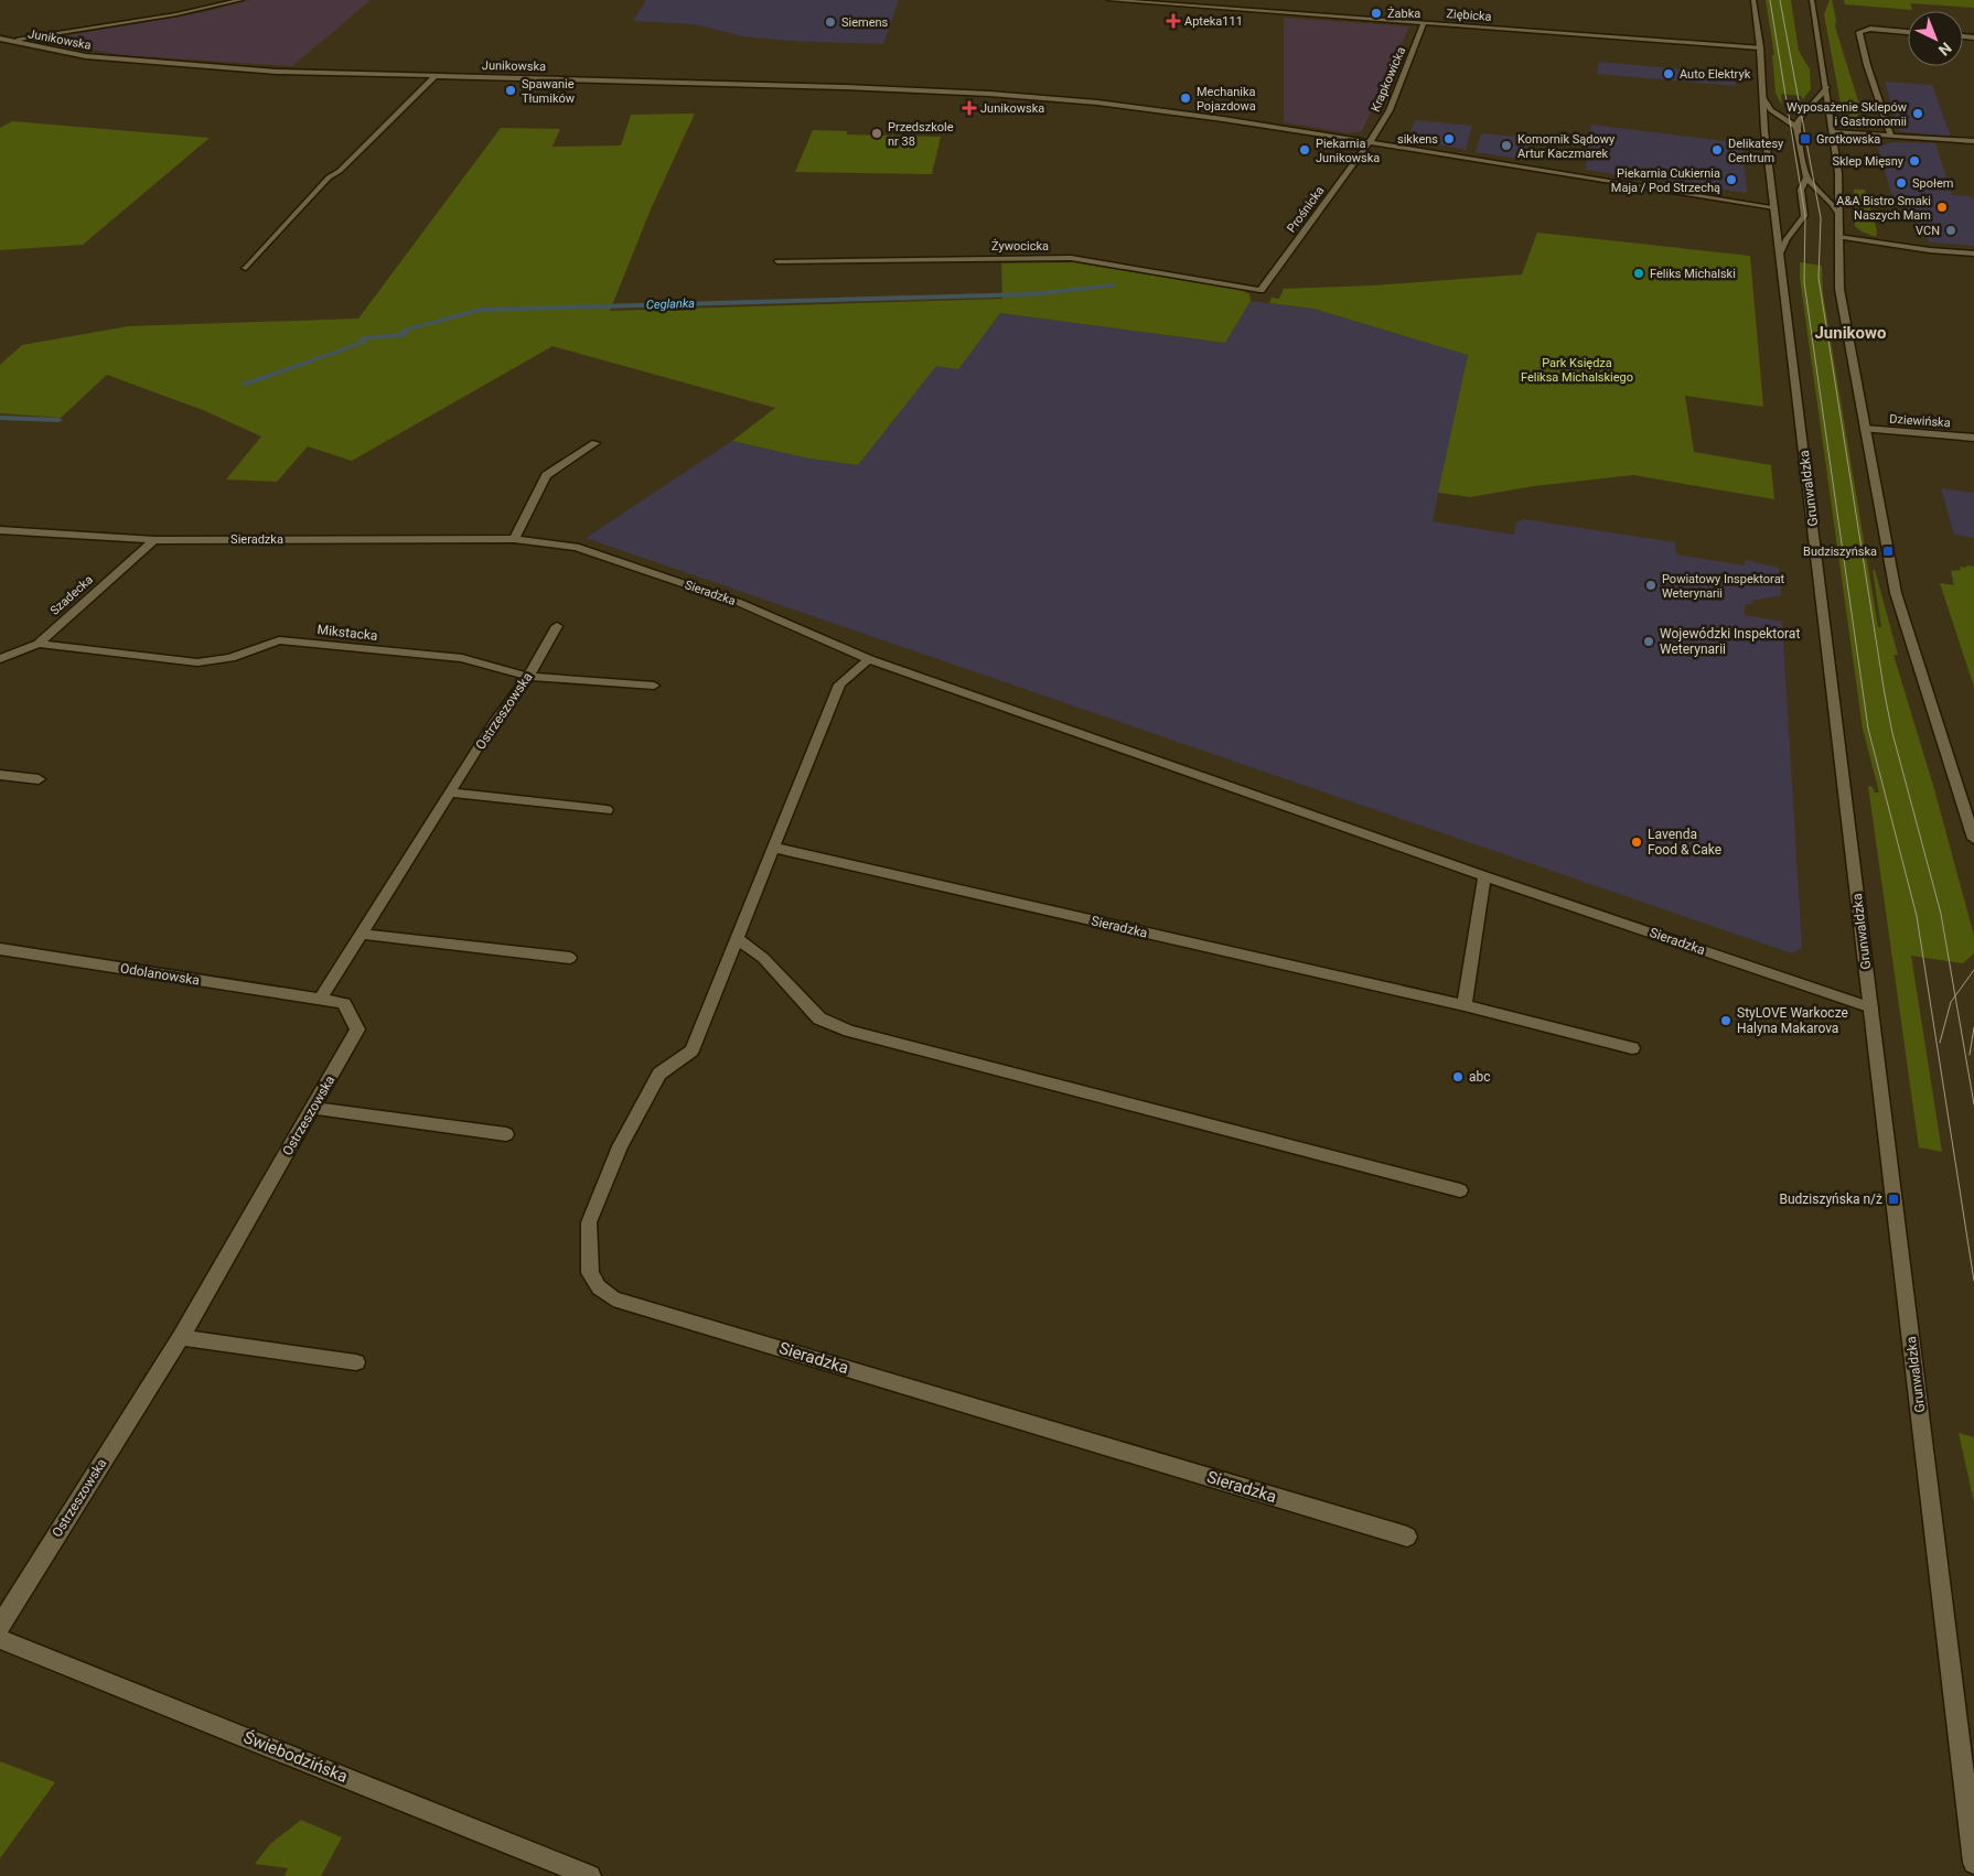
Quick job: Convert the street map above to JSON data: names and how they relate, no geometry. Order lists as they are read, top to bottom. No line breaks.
{"streets":{"street":["Ziębicka","Junikowska","Krapkowicka","Prośnicka","Żywocicka","Dziewińska","Grunwaldzka","Sieradzka","Szadecka","Mikstacka","Ostrzeszowska","Odolanowska","Świebodzińska"]},"crossings":[["Ziębicka","Krapkowicka"],["Ziębicka","Grunwaldzka"],["Junikowska","Krapkowicka"],["Junikowska","Prośnicka"],["Junikowska","Grunwaldzka"],["Krapkowicka","Prośnicka"],["Prośnicka","Żywocicka"],["Grunwaldzka","Sieradzka"],["Sieradzka","Szadecka"],["Szadecka","Mikstacka"],["Mikstacka","Ostrzeszowska"],["Ostrzeszowska","Odolanowska"]],"districts":["Junikowo"],"water":["Ceglanka"],"parks":["Park Księdza Feliksa Michalskiego"],"places":{"other":["Żabka","Siemens","Auto Elektryk","Spawanie Tłumików","Mechanika Pojazdowa","Wyposażenie Sklepów i Gastronomii","Przedszkole nr 38","sikkens","Komornik Sądowy Artur Kaczmarek","Piekarnia Junikowska","Delikatesy Centrum","Sklep Mięsny","Piekarnia Cukiernia Maja / Pod Strzechą","Społem","A&A Bistro Smaki Naszych Mam","VCN","Feliks Michalski","Powiatowy Inspektorat Weterynarii","Wojewódzki Inspektorat Weterynarii","Lavenda Food & Cake","StyLOVE Warkocze Halyna Makarova","abc"],"health":["Apteka111","Junikowska"],"transit":["Grotkowska","Budziszyńska","Budziszyńska n/ż"]},"north":"bottom right"}
